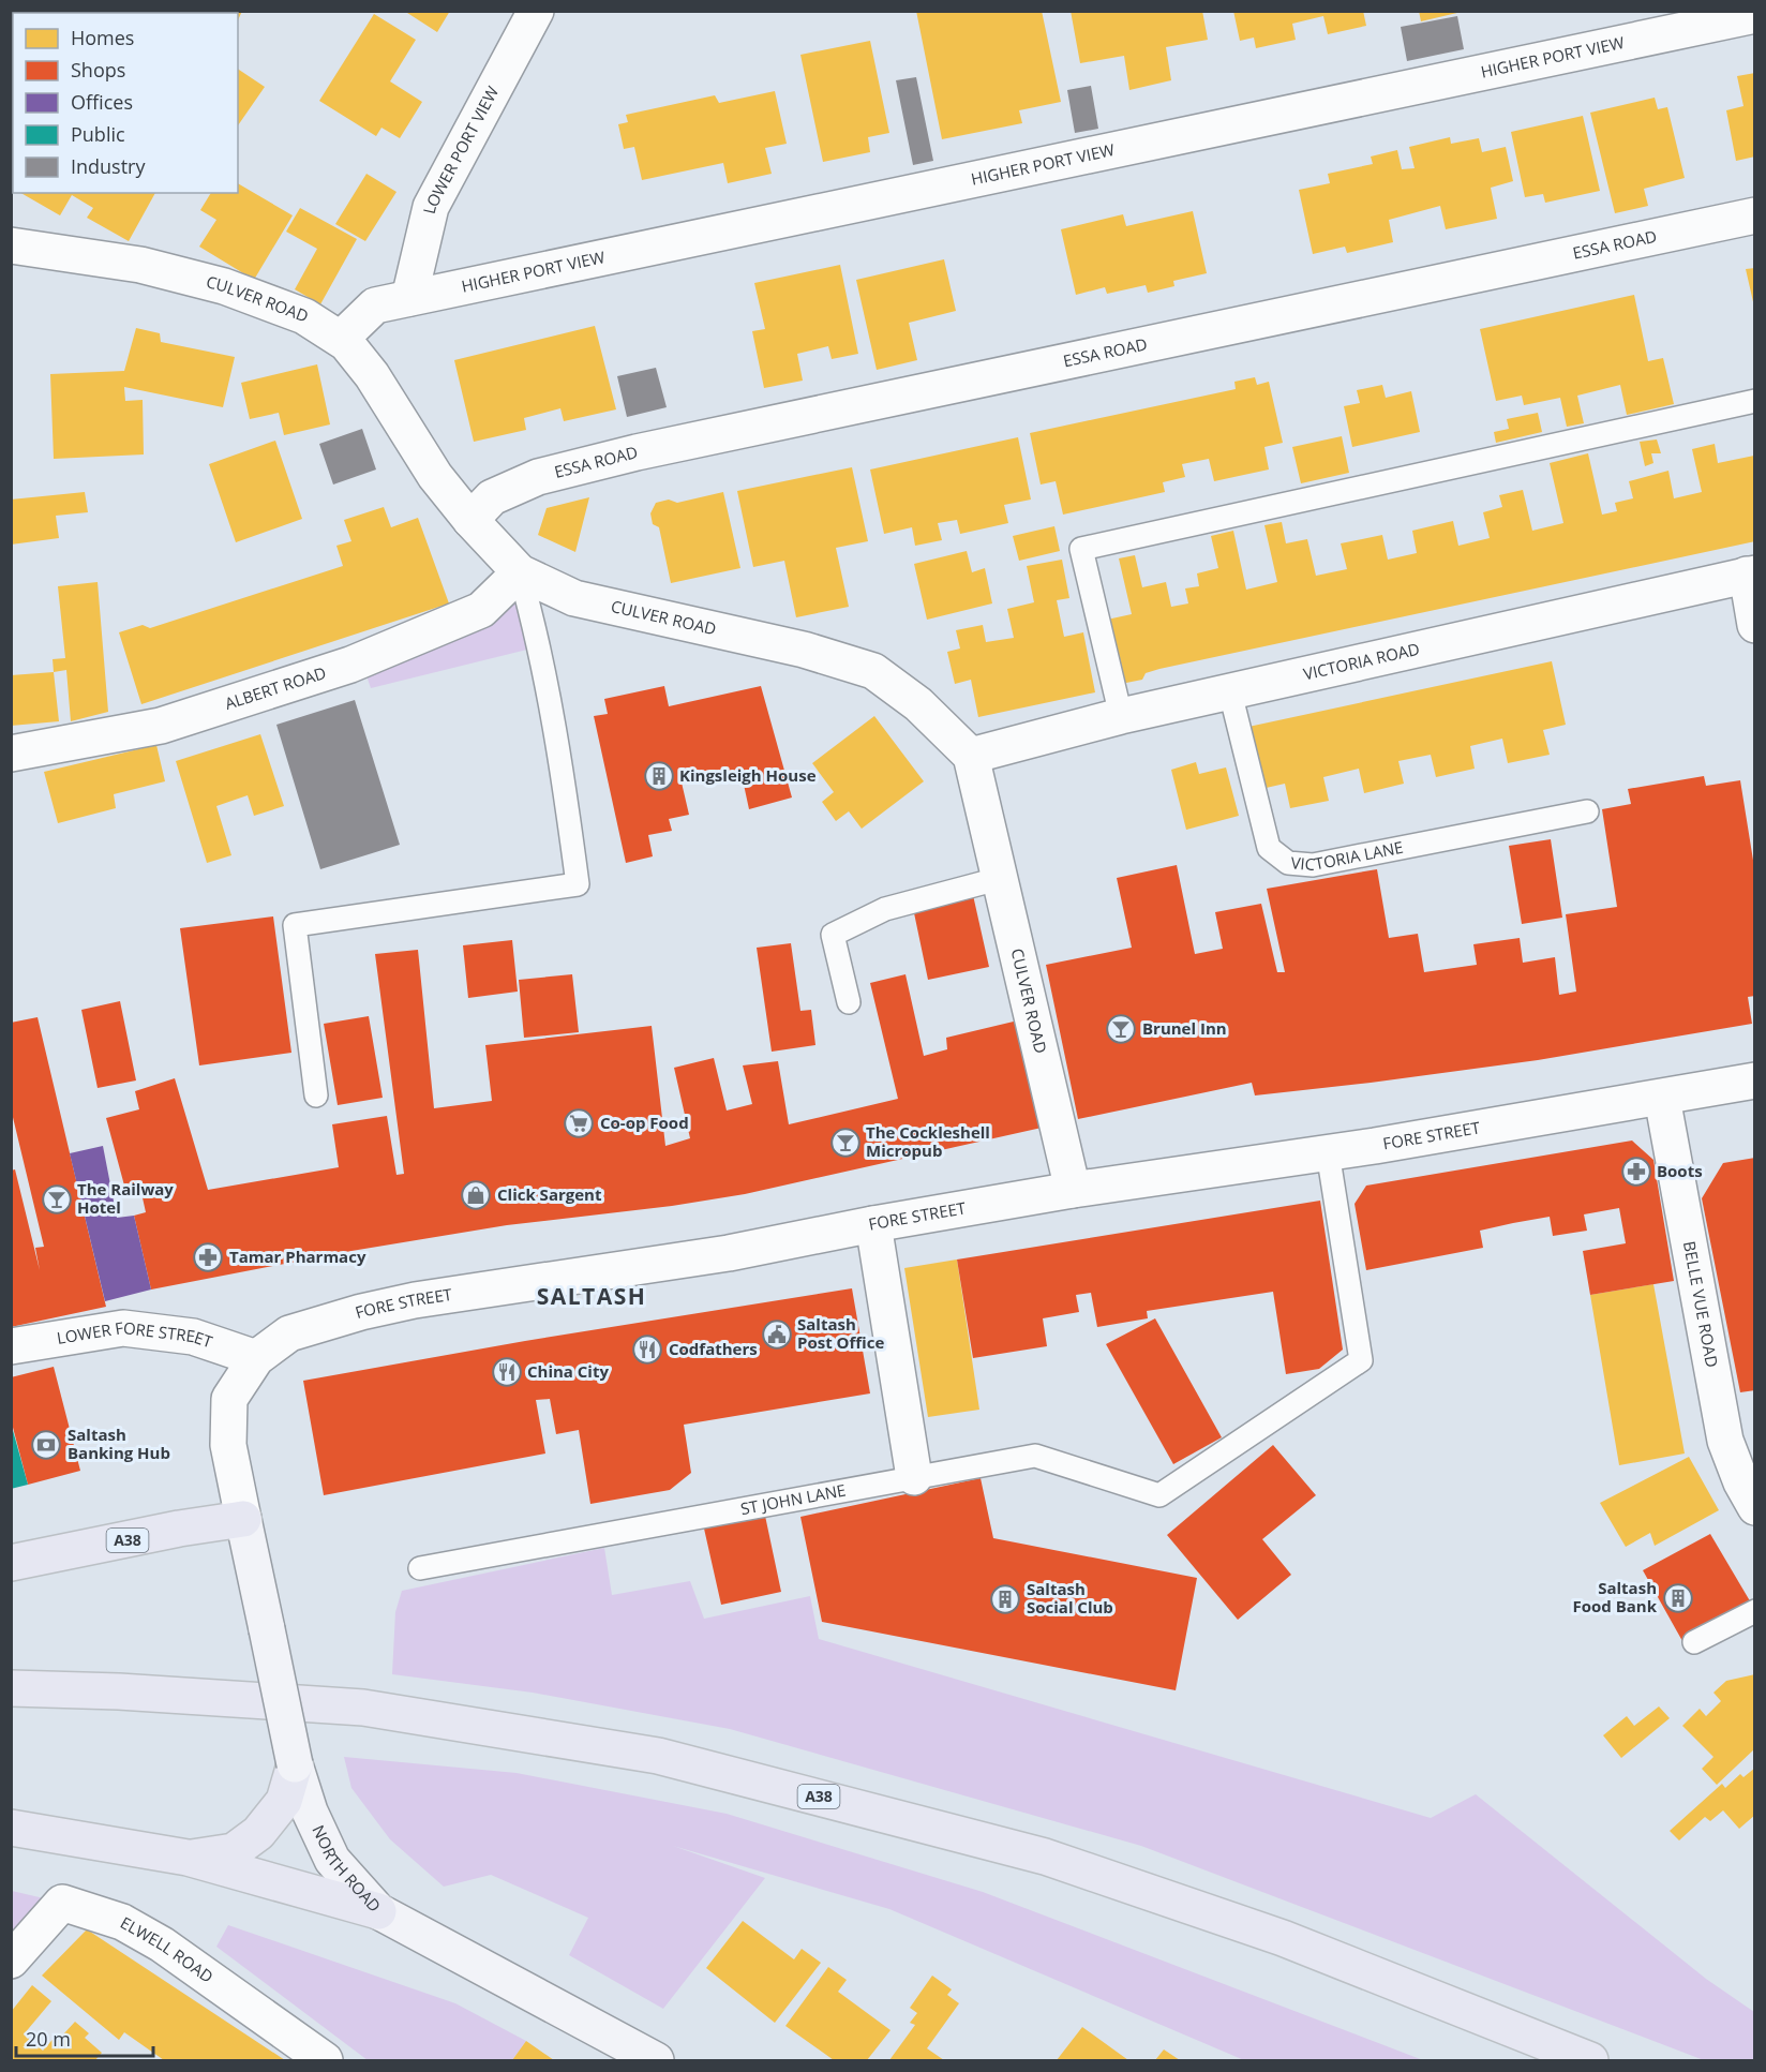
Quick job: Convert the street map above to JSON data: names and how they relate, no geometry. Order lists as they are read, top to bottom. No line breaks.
{"streets":{"highway":["A38"],"main road":["NORTH ROAD"],"street":["HIGHER PORT VIEW","LOWER PORT VIEW","ESSA ROAD","CULVER ROAD","VICTORIA ROAD","ALBERT ROAD","FORE STREET","BELLE VUE ROAD","LOWER FORE STREET","ELWELL ROAD"],"lane":["VICTORIA LANE","ST JOHN LANE"]},"crossings":[["HIGHER PORT VIEW","LOWER PORT VIEW"],["HIGHER PORT VIEW","CULVER ROAD"],["ESSA ROAD","CULVER ROAD"],["CULVER ROAD","VICTORIA ROAD"],["CULVER ROAD","ALBERT ROAD"],["CULVER ROAD","FORE STREET"],["VICTORIA ROAD","VICTORIA LANE"],["FORE STREET","BELLE VUE ROAD"],["FORE STREET","LOWER FORE STREET"],["FORE STREET","ST JOHN LANE"],["FORE STREET","A38"],["FORE STREET","NORTH ROAD"],["A38","NORTH ROAD"]],"districts":["SALTASH"],"places":{"building":["Kingsleigh House","Saltash Food Bank","Saltash Social Club"],"bar":["Brunel Inn","The Cockleshell Micropub","The Railway Hotel"],"supermarket":["Co-op Food"],"pharmacy":["Boots","Tamar Pharmacy"],"shop":["Click Sargent"],"public building":["Saltash Post Office"],"restaurant":["Codfathers","China City"],"bank":["Saltash Banking Hub"]},"legend":["Homes","Shops","Offices","Public","Industry"],"scale_bar":"20 m"}
